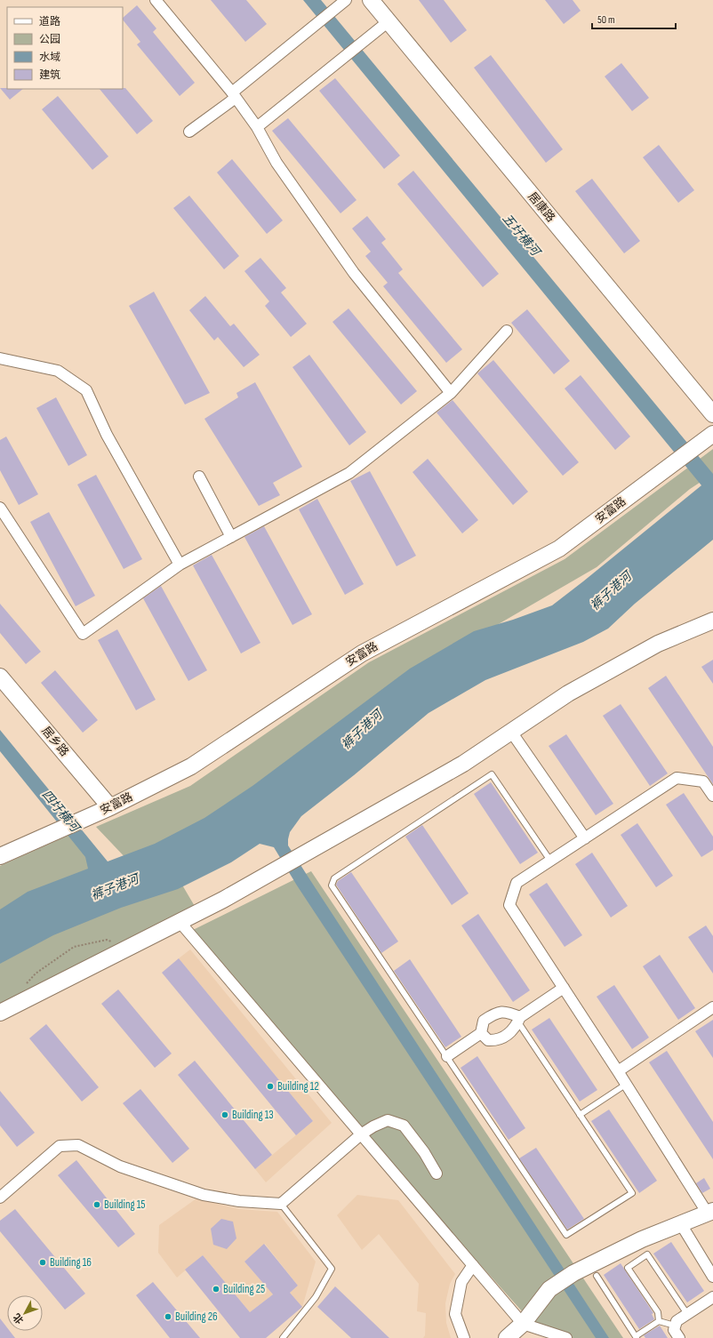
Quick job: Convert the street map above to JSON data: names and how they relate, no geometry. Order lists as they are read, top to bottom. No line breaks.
{"streets":{"street":["居康路","安富路","居乡路"]},"crossings":[["安富路","居乡路"]],"water":["五圩横河","裤子港河","四圩横河"],"places":["Building 12","Building 13","Building 15","Building 16","Building 25","Building 26"],"legend":["道路","公园","水域","建筑"],"scale_bar":"50 m","north":"bottom left"}
